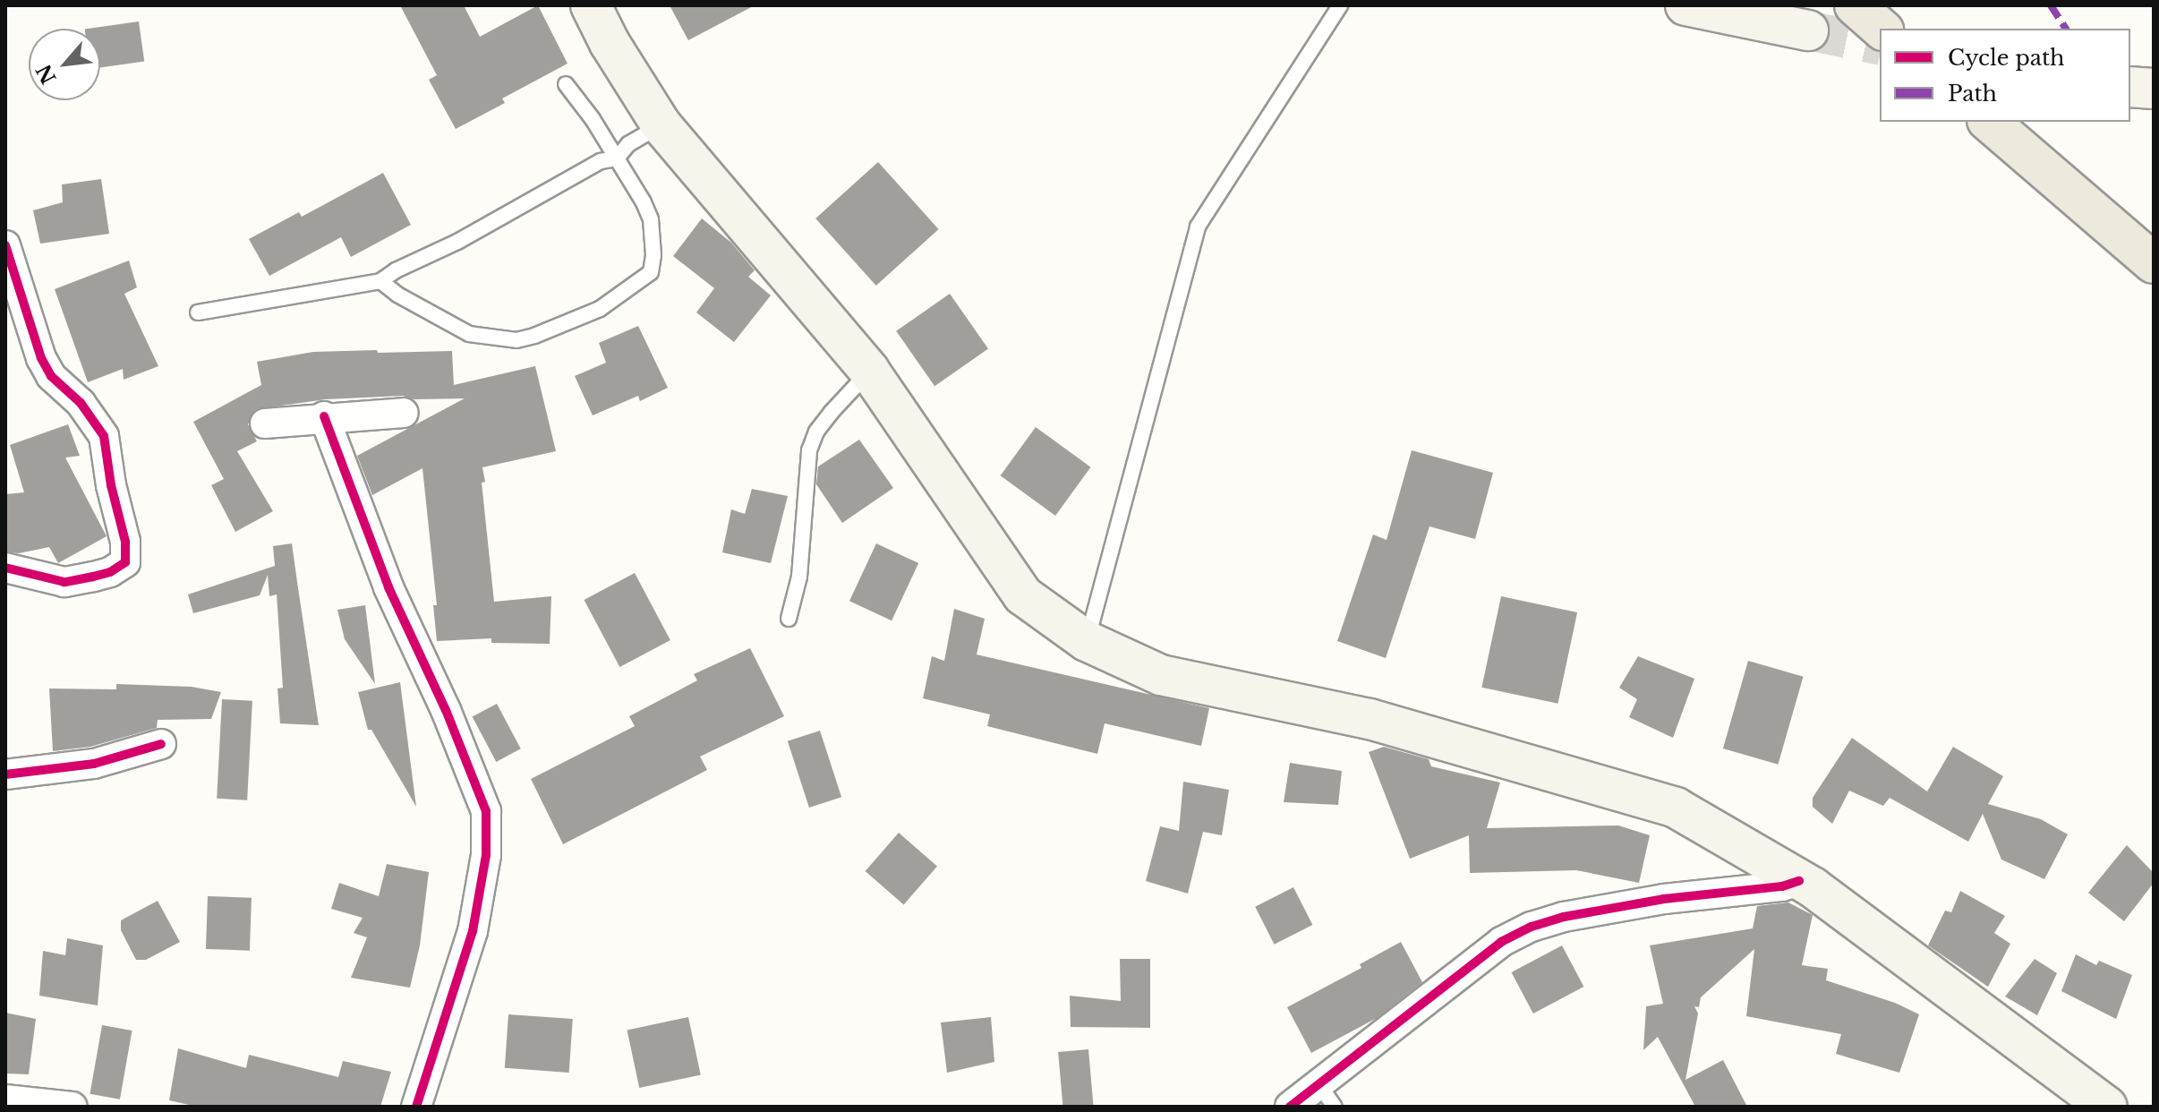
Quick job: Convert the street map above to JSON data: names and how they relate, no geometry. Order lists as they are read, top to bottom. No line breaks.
{"legend":["Cycle path","Path"],"north":"bottom left"}
